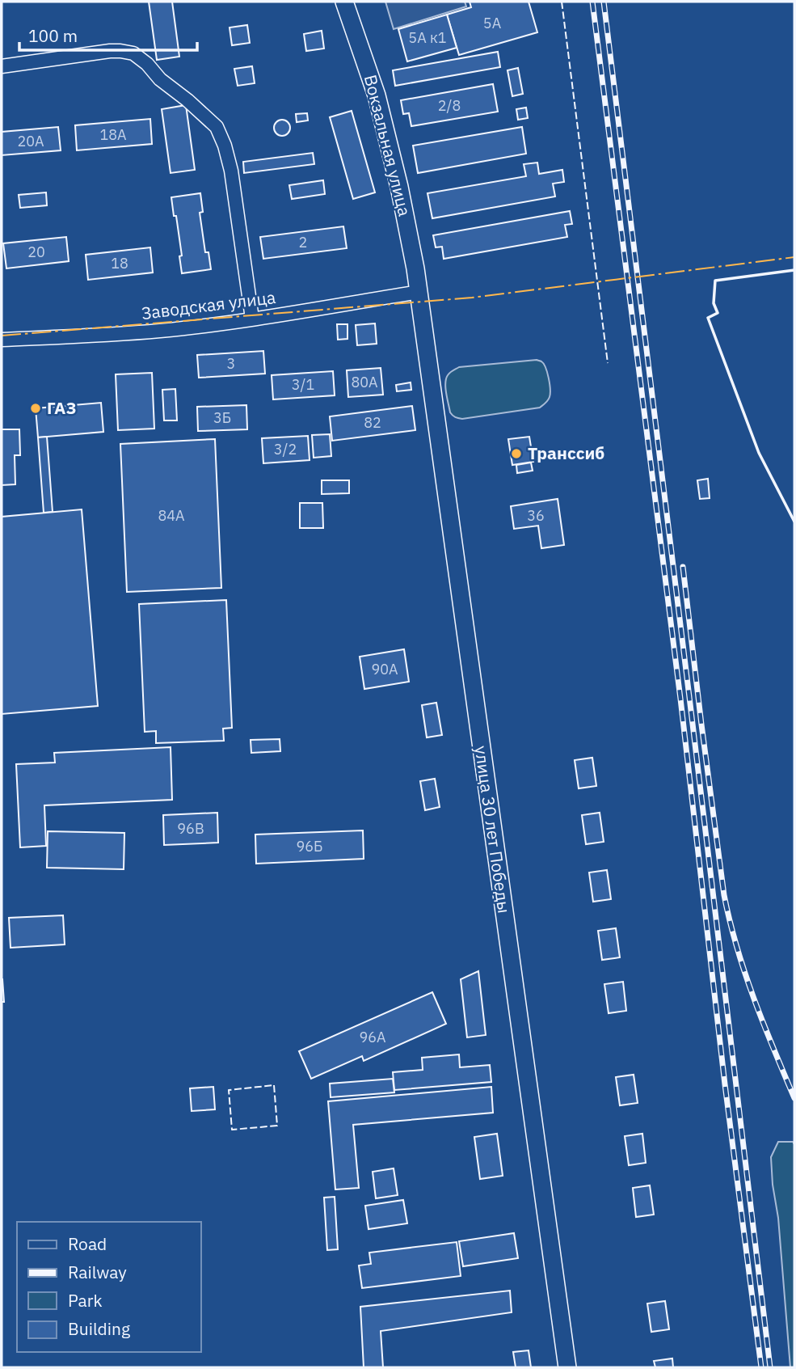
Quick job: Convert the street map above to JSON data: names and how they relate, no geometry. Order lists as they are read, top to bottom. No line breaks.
{"streets":{"main road":["Вокзальная улица","улица 30 лет Победы"],"street":["Заводская улица"]},"crossings":[["Вокзальная улица","Заводская улица"],["Вокзальная улица","улица 30 лет Победы"],["Заводская улица","улица 30 лет Победы"]],"places":["ГАЗ","Транссиб"],"house_numbers":["5А","5А к1","2/8","18А","20А","2","20","18","3","80А","3/1","3Б","82","3/2","84А","36","90А","96В","96Б","96А"],"legend":["Road","Railway","Park","Building"],"scale_bar":"100 m"}
